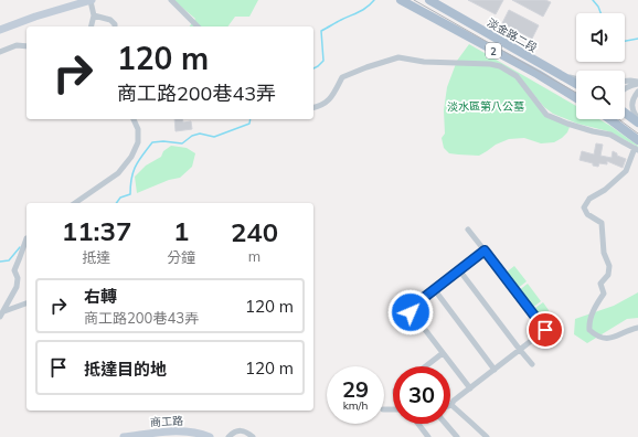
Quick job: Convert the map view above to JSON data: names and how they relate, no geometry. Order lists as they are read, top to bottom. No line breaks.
{"streets":{"main road":["淡金路二段","2","商工路"]},"parks":["淡水區第八公墓"],"page":{"turn":["120 m","商工路200巷43弄"],"eta":["11:37","抵達","1","分鐘","240","m"],"list":[{"name":"右轉","note":"商工路200巷43弄","value":"120 m"},{"name":"抵達目的地","value":"120 m"}],"speed":"29 km/h","limit":"30"}}
